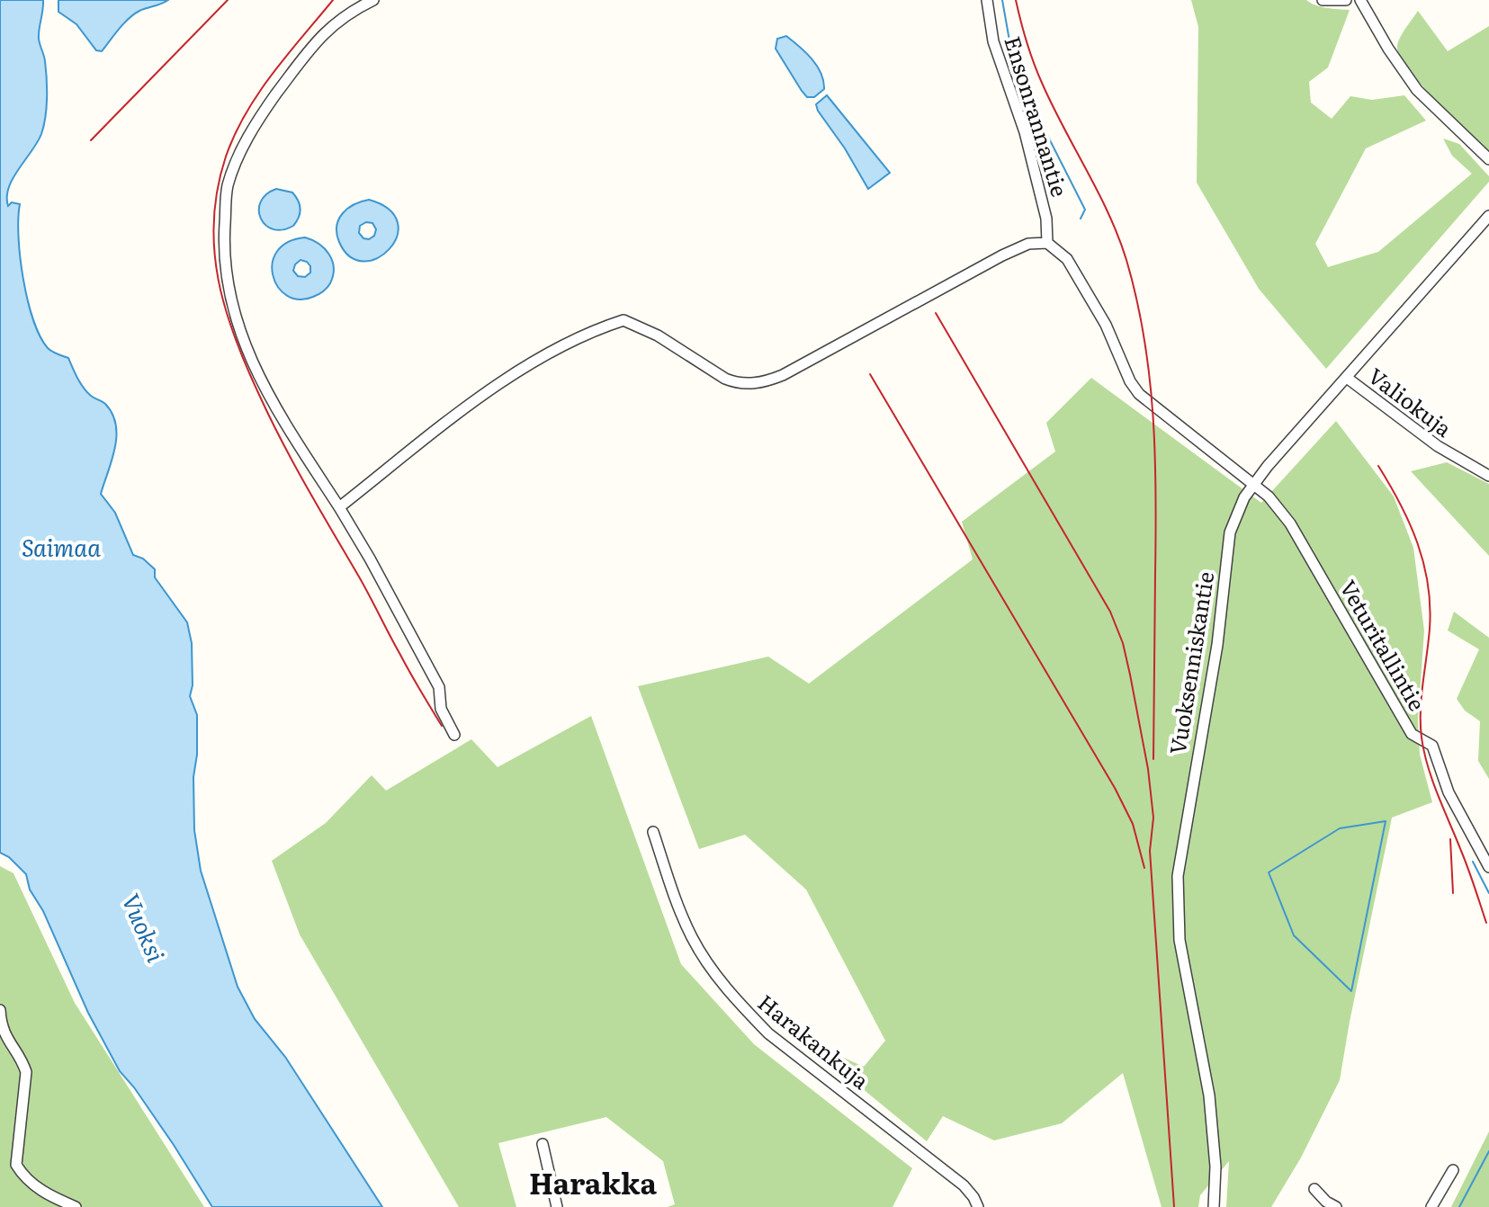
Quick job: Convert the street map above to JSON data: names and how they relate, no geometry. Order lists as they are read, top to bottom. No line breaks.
{"streets":{"street":["Ensonrannantie","Valiokuja","Veturitallintie","Vuoksenniskantie","Harakankuja"]},"crossings":[["Ensonrannantie","Veturitallintie"],["Valiokuja","Vuoksenniskantie"],["Veturitallintie","Vuoksenniskantie"]],"districts":["Harakka"],"water":["Saimaa","Vuoksi"]}
